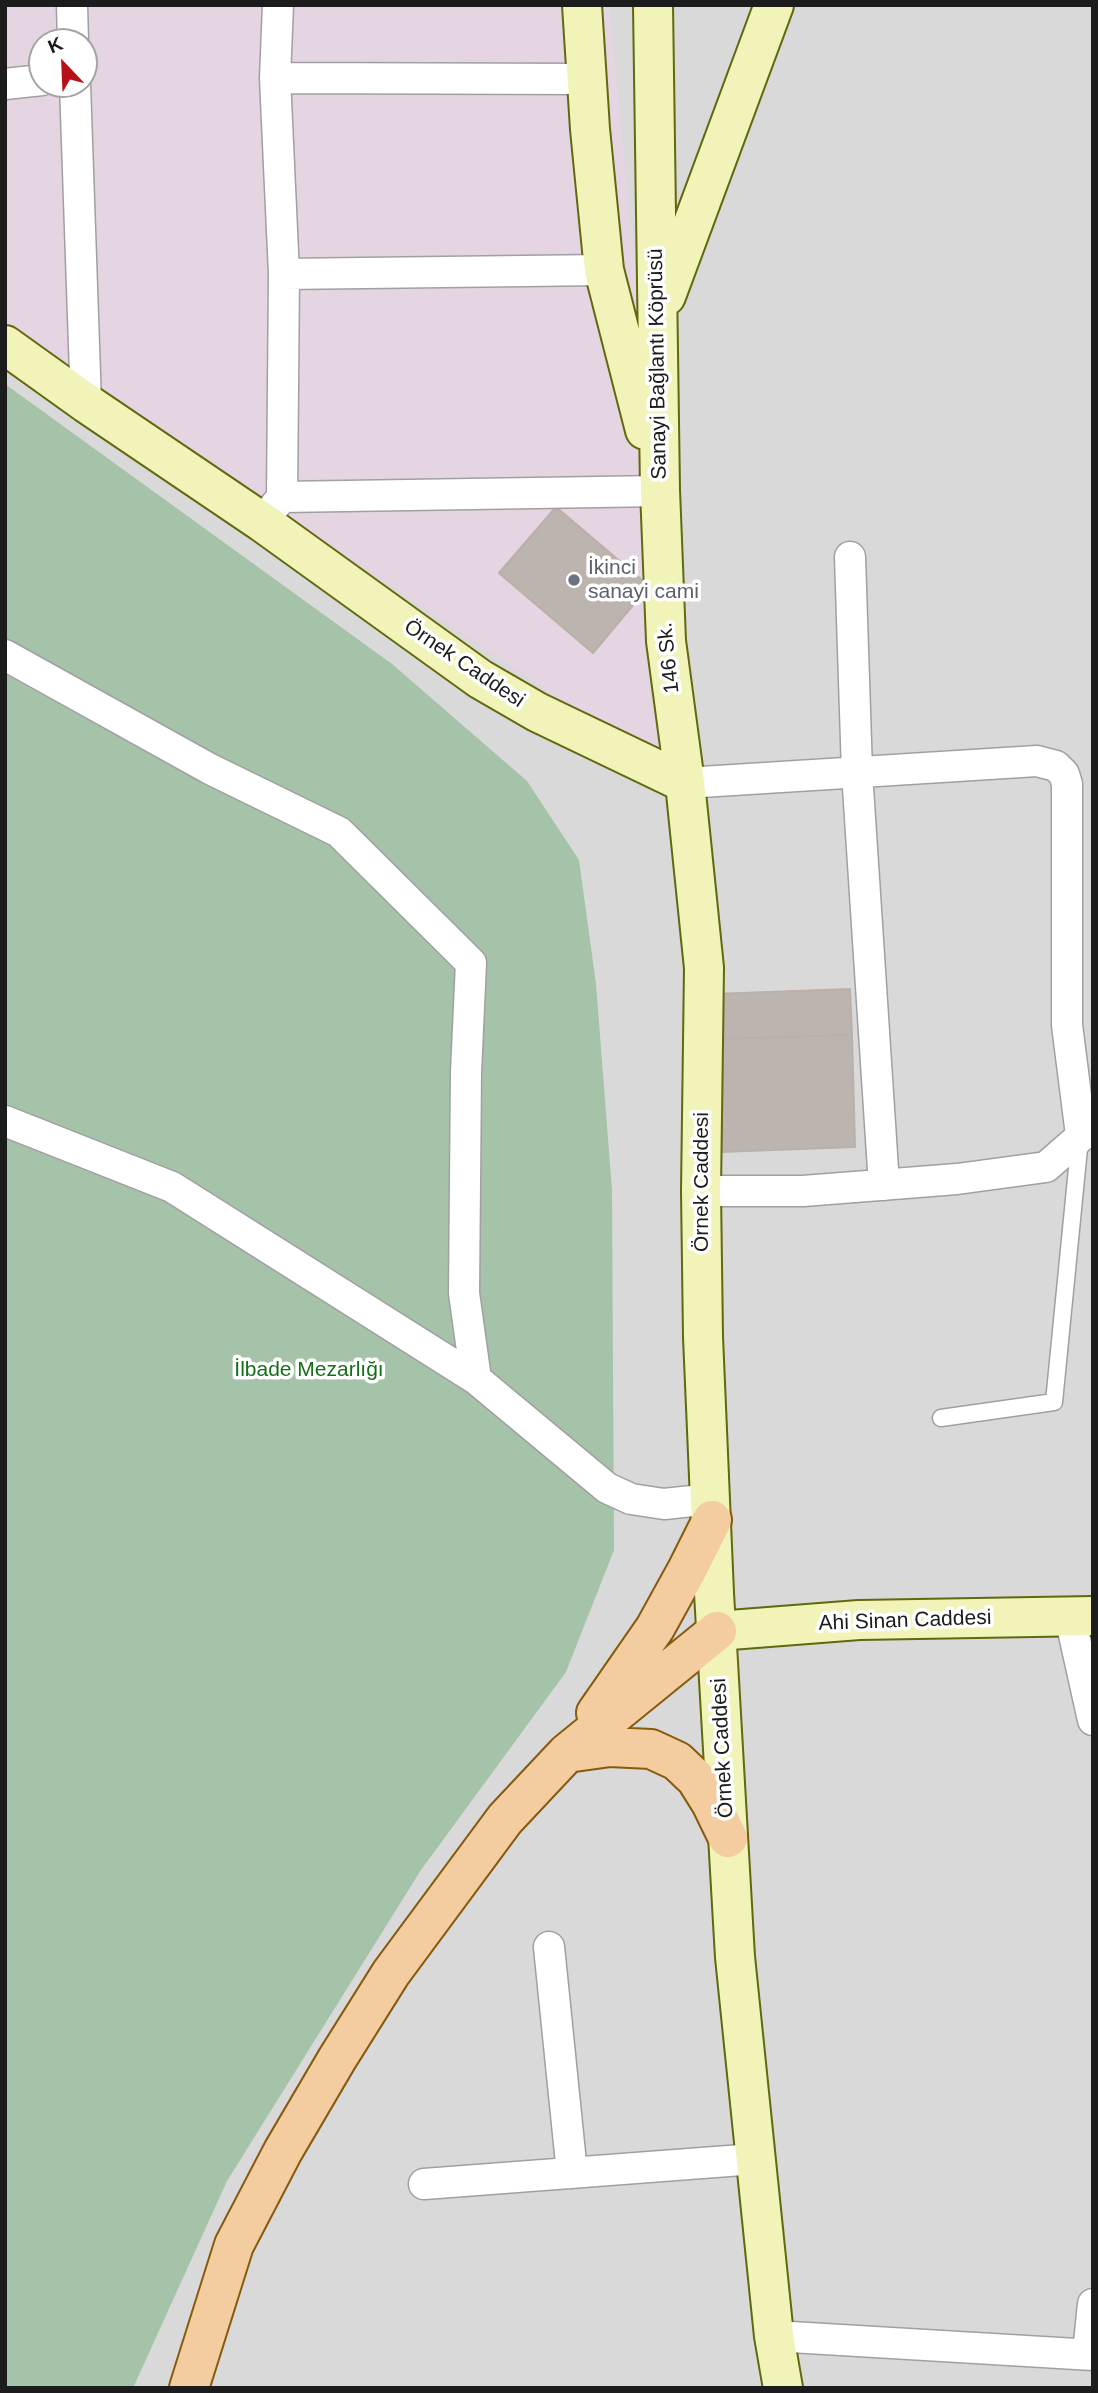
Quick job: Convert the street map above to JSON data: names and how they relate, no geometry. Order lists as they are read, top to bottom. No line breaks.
{"streets":{"main road":["Sanayi Bağlantı Köprüsü","146 Sk.","Örnek Caddesi","Ahi Sinan Caddesi"]},"crossings":[["Sanayi Bağlantı Köprüsü","146 Sk."],["146 Sk.","Örnek Caddesi"],["Örnek Caddesi","Ahi Sinan Caddesi"]],"parks":["İlbade Mezarlığı"],"places":["İkinci sanayi cami"],"north":"top left"}
